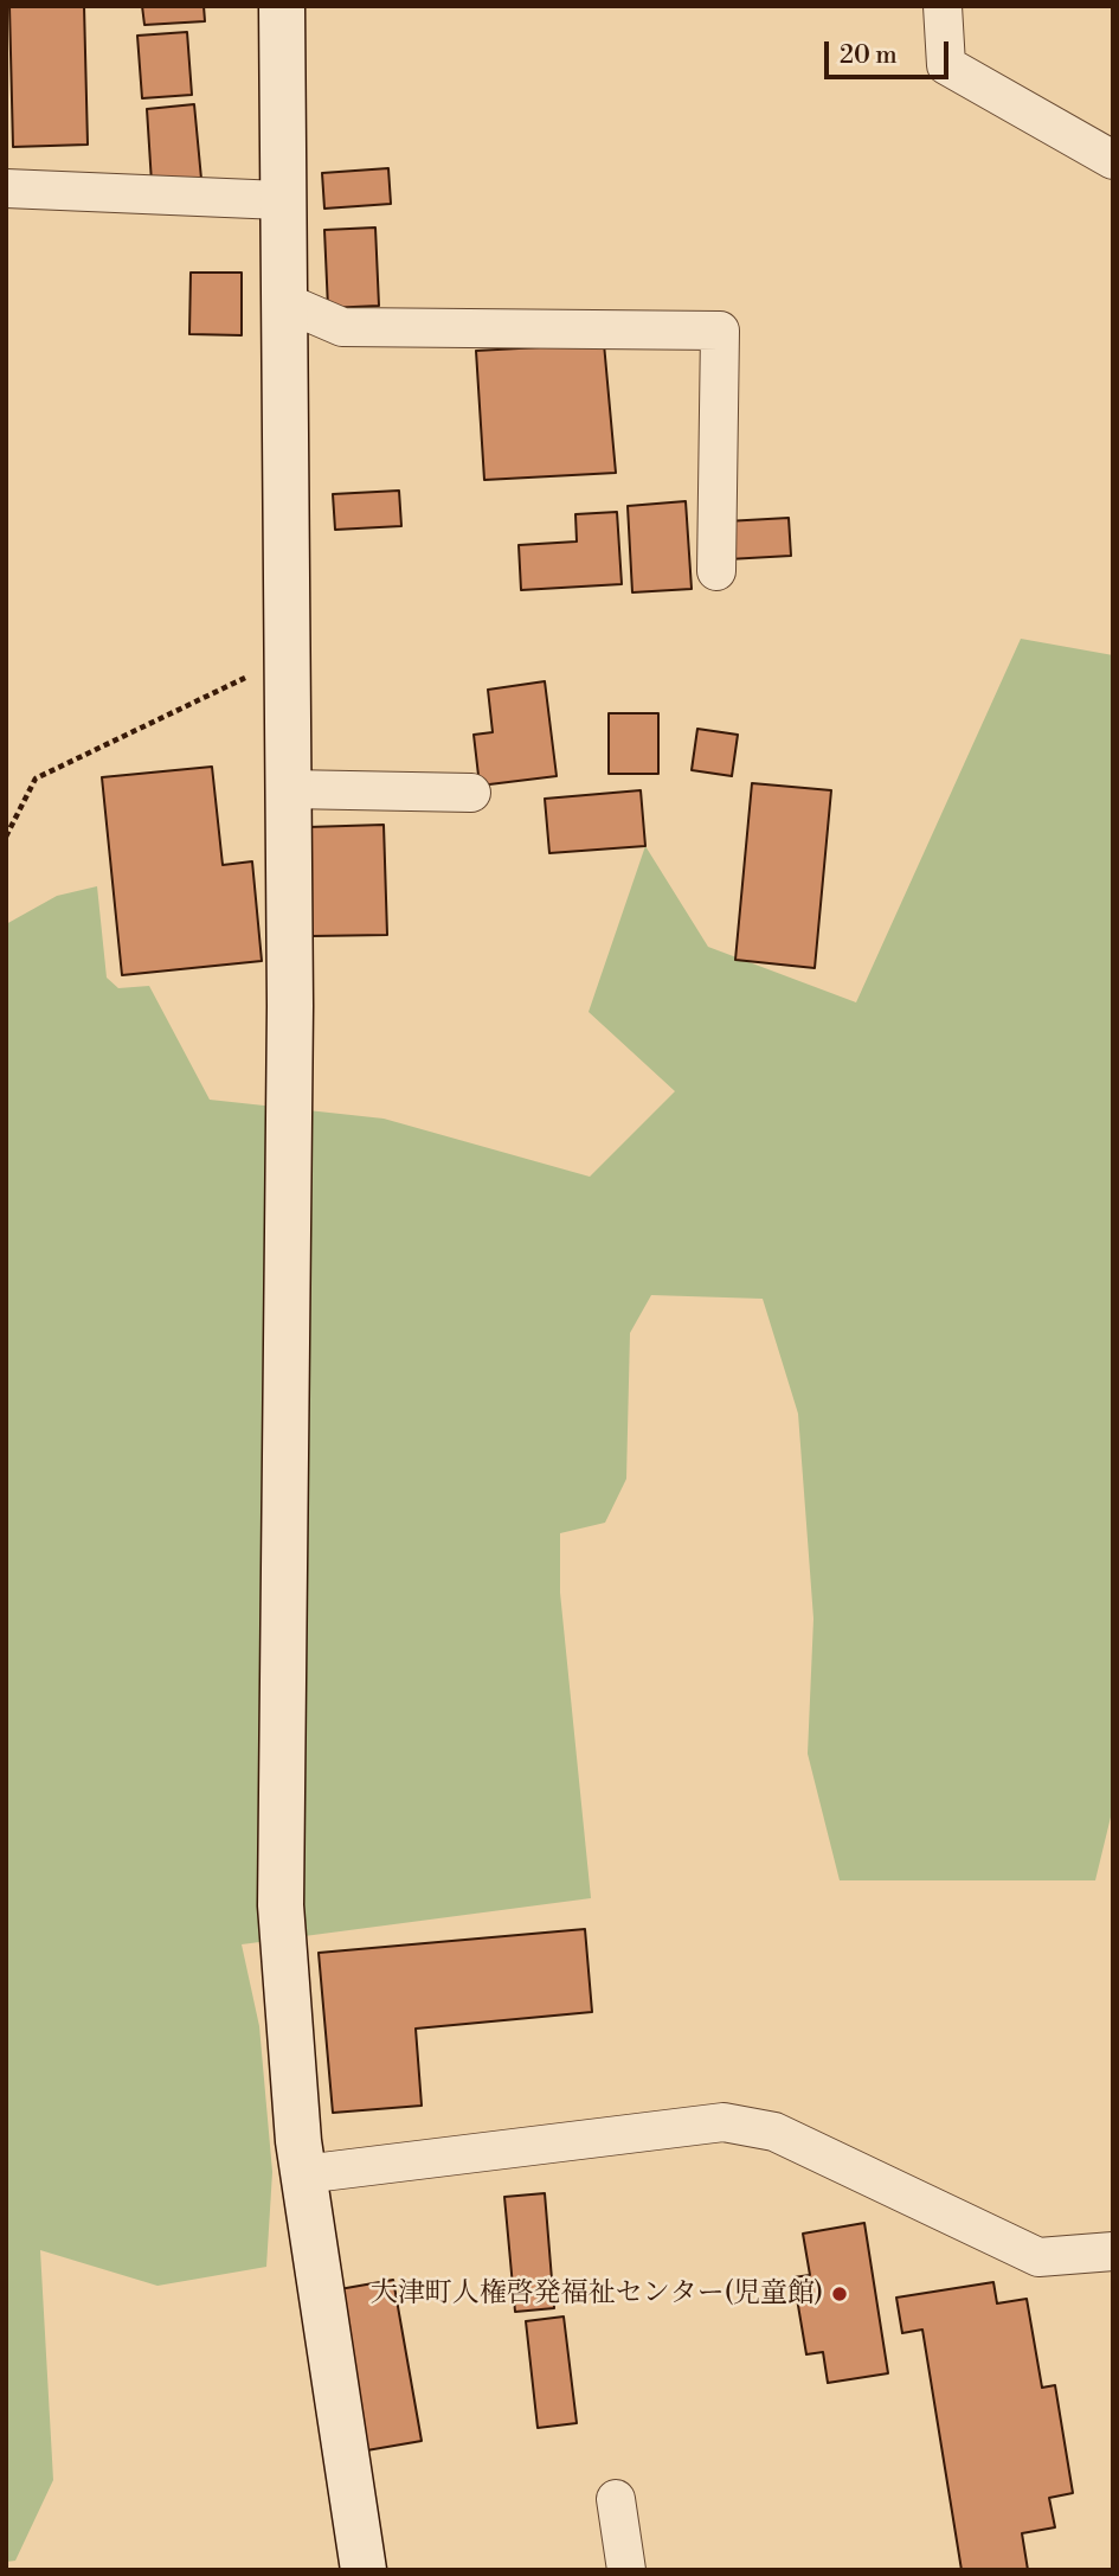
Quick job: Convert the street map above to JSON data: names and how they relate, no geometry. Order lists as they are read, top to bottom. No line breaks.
{"places":["大津町人権啓発福祉センター(児童館)"],"scale_bar":"20 m"}
